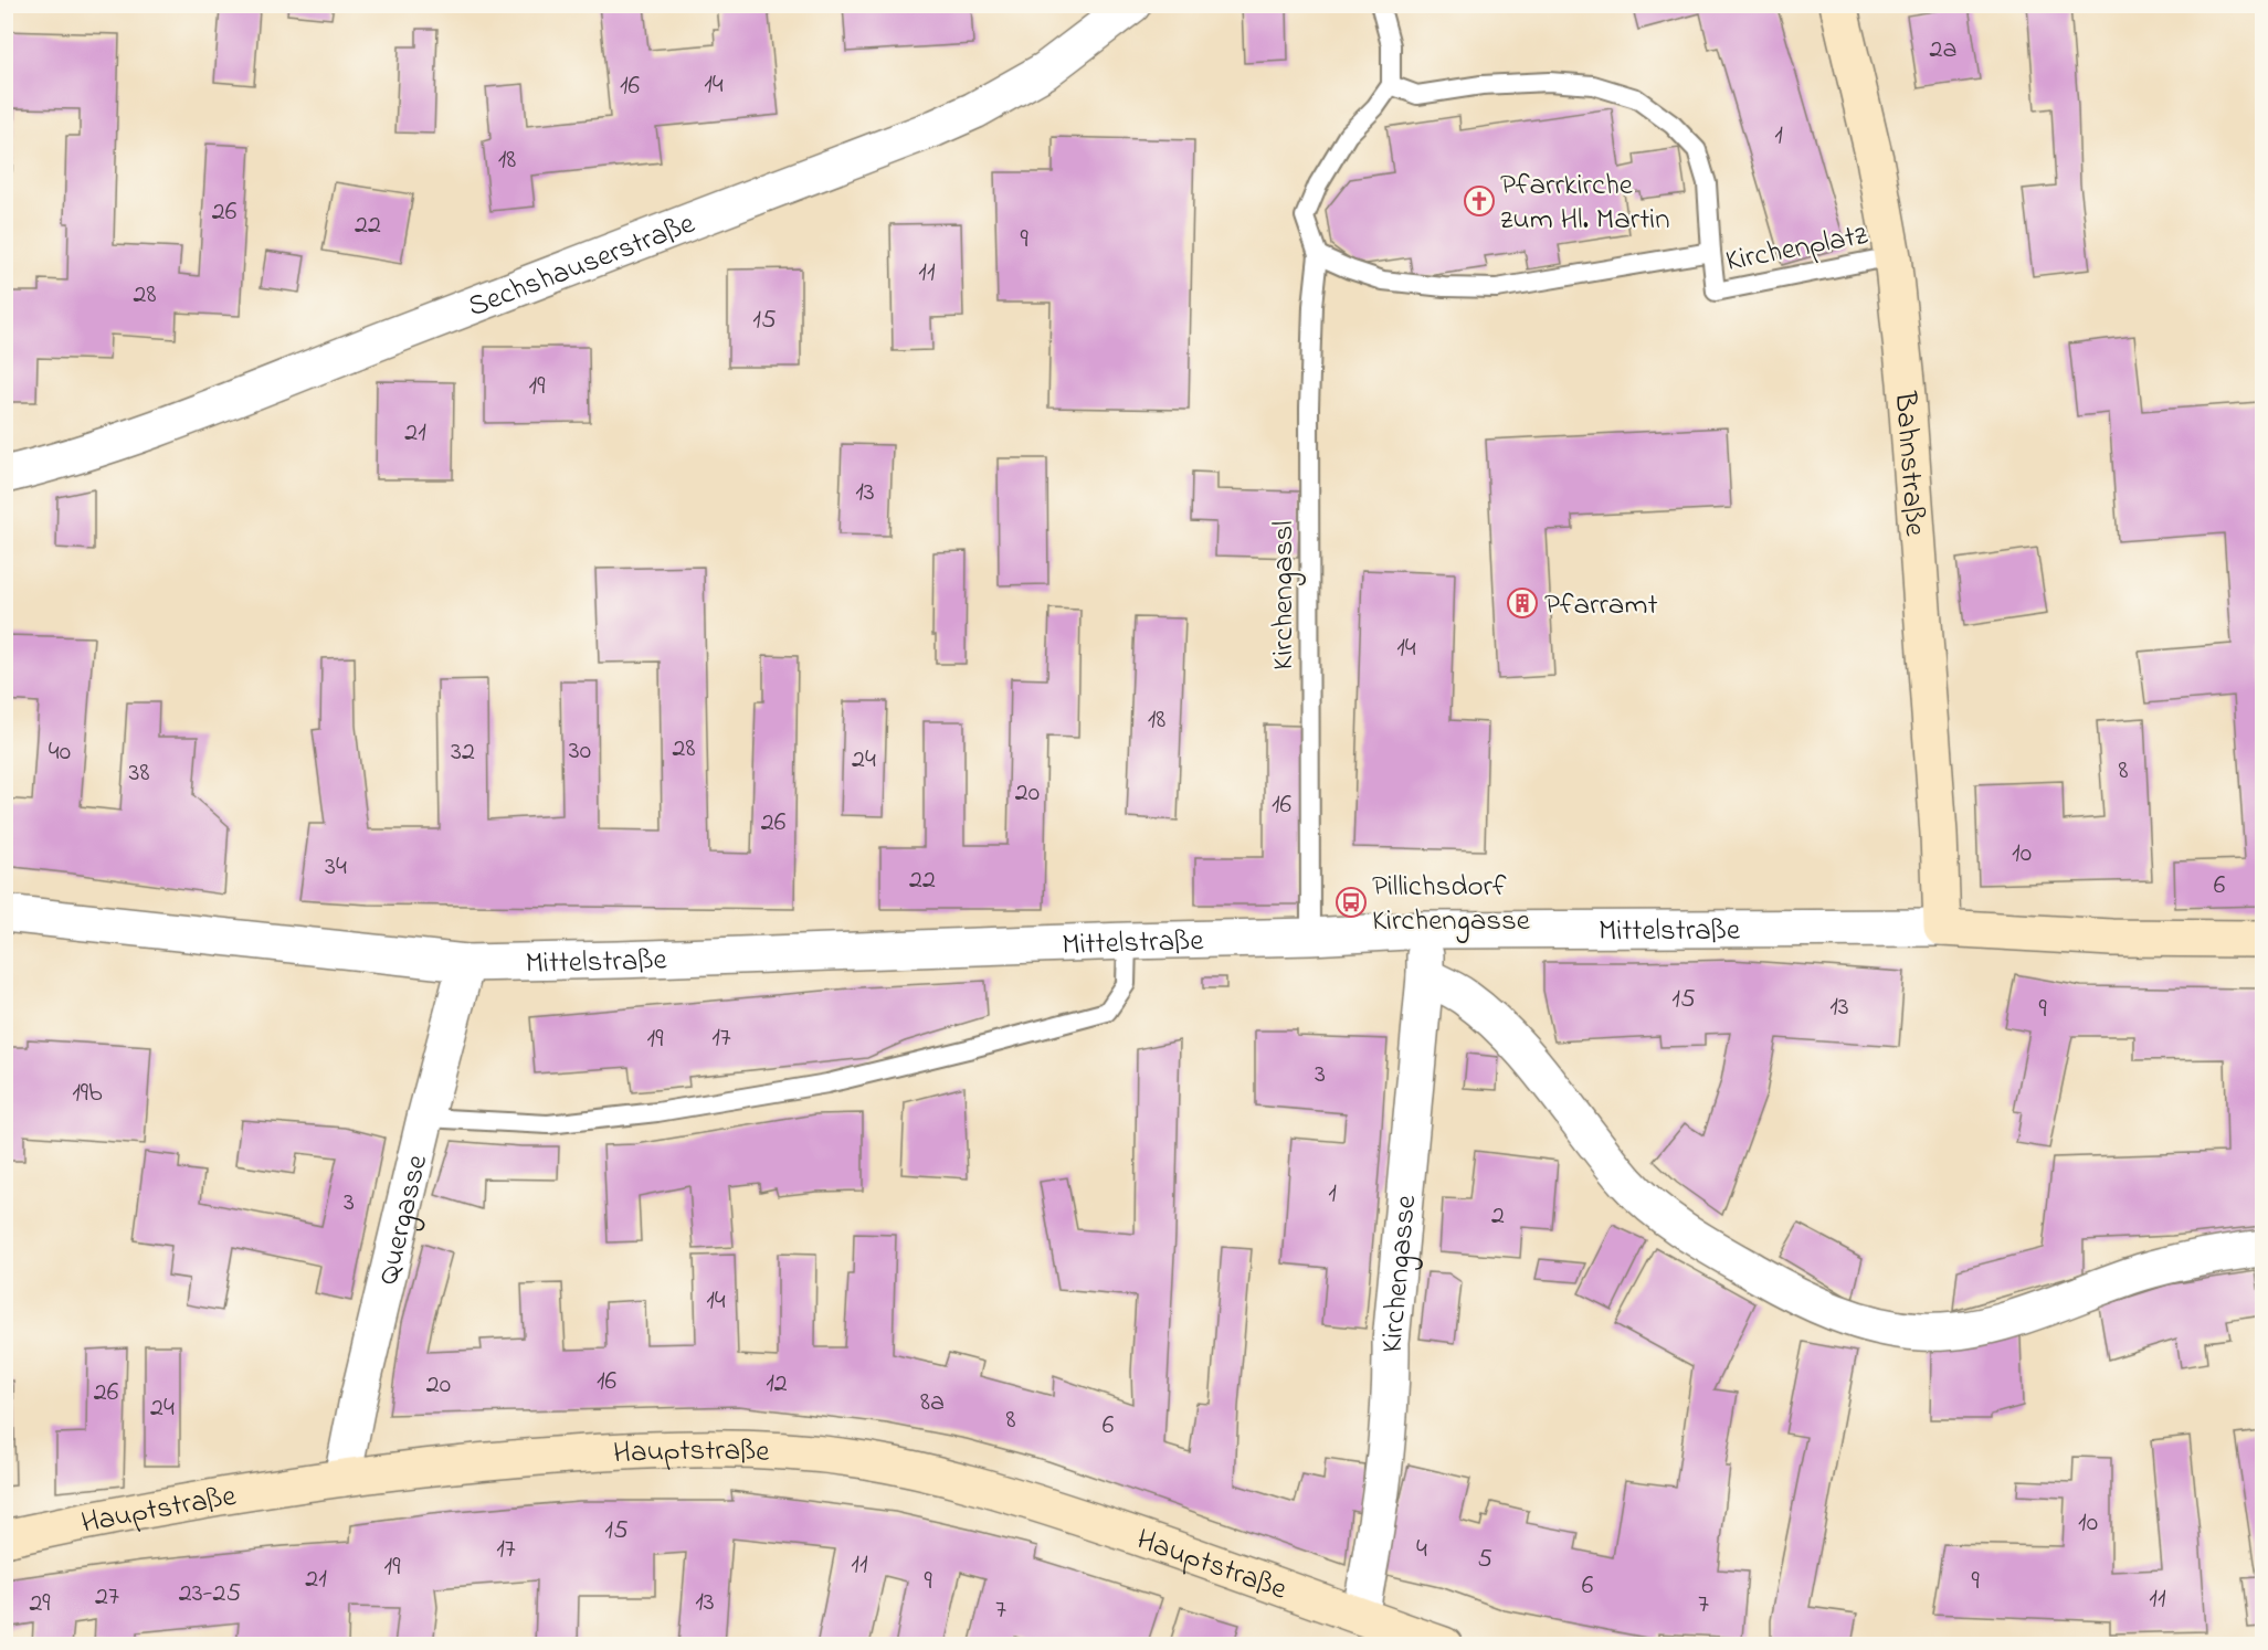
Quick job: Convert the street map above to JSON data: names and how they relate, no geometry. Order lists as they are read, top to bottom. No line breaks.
{"streets":{"main road":["Bahnstraße","Mittelstraße","Hauptstraße"],"street":["Sechshauserstraße","Quergasse","Kirchengasse"],"lane":["Kirchenplatz","Kirchengassl"]},"crossings":[["Kirchenplatz","Bahnstraße"],["Kirchenplatz","Kirchengassl"],["Bahnstraße","Mittelstraße"],["Kirchengassl","Mittelstraße"],["Mittelstraße","Quergasse"],["Mittelstraße","Kirchengasse"],["Quergasse","Hauptstraße"],["Kirchengasse","Hauptstraße"]],"places":{"church":["Pfarrkirche zum Hl. Martin"],"building":["Pfarramt"],"bus stop":["Pillichsdorf Kirchengasse"]},"house_numbers":["2a","14","16","1","18","26","22","9","11","28","15","19","21","13","14","18","28","30","40","32","24","8","38","20","16","26","10","34","22","6","15","13","9","17","19","3","19b","1","3","2","14","16","12","20","26","8a","24","8","6","10","15","17","4","5","11","19","21","9","9","6","23-25","27","11","13","29","7","7"]}
